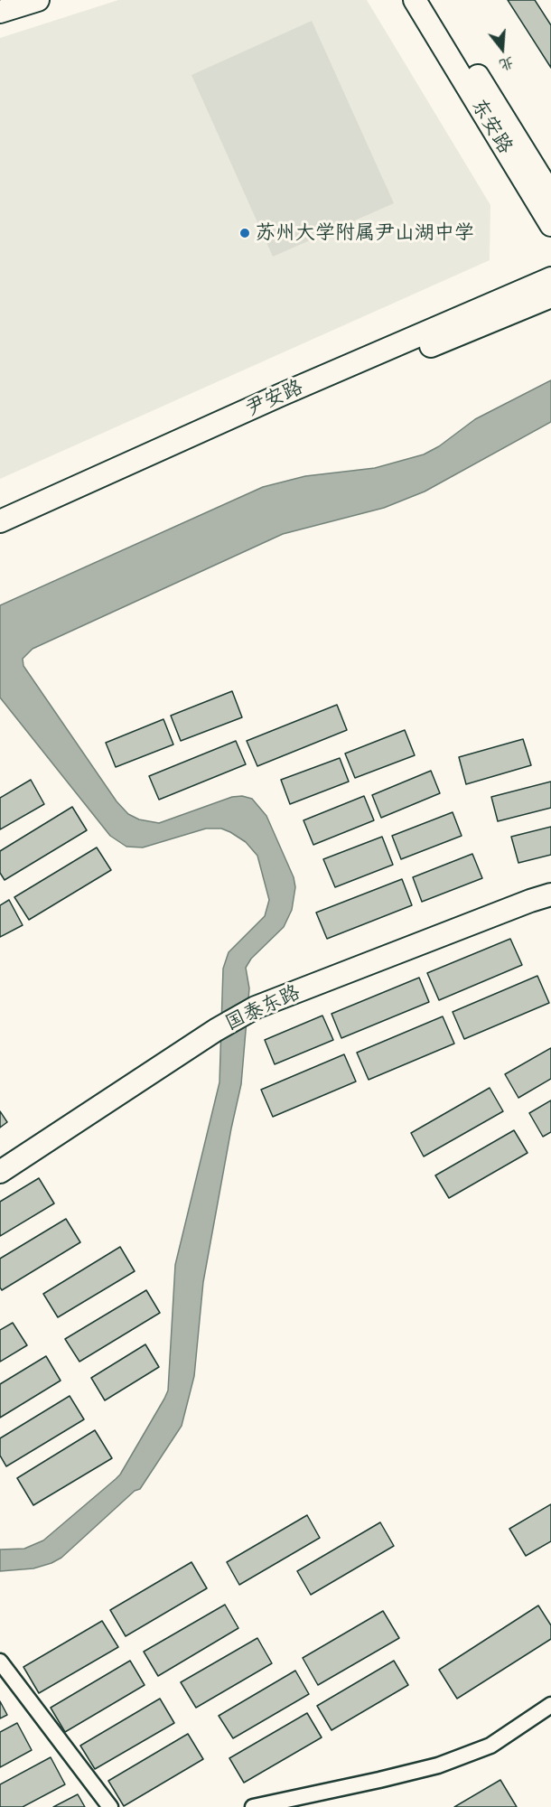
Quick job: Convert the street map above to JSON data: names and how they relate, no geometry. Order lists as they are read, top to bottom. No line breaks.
{"streets":{"main road":["东安路","尹安路","国泰东路"]},"places":["苏州大学附属尹山湖中学"],"north":"bottom"}
